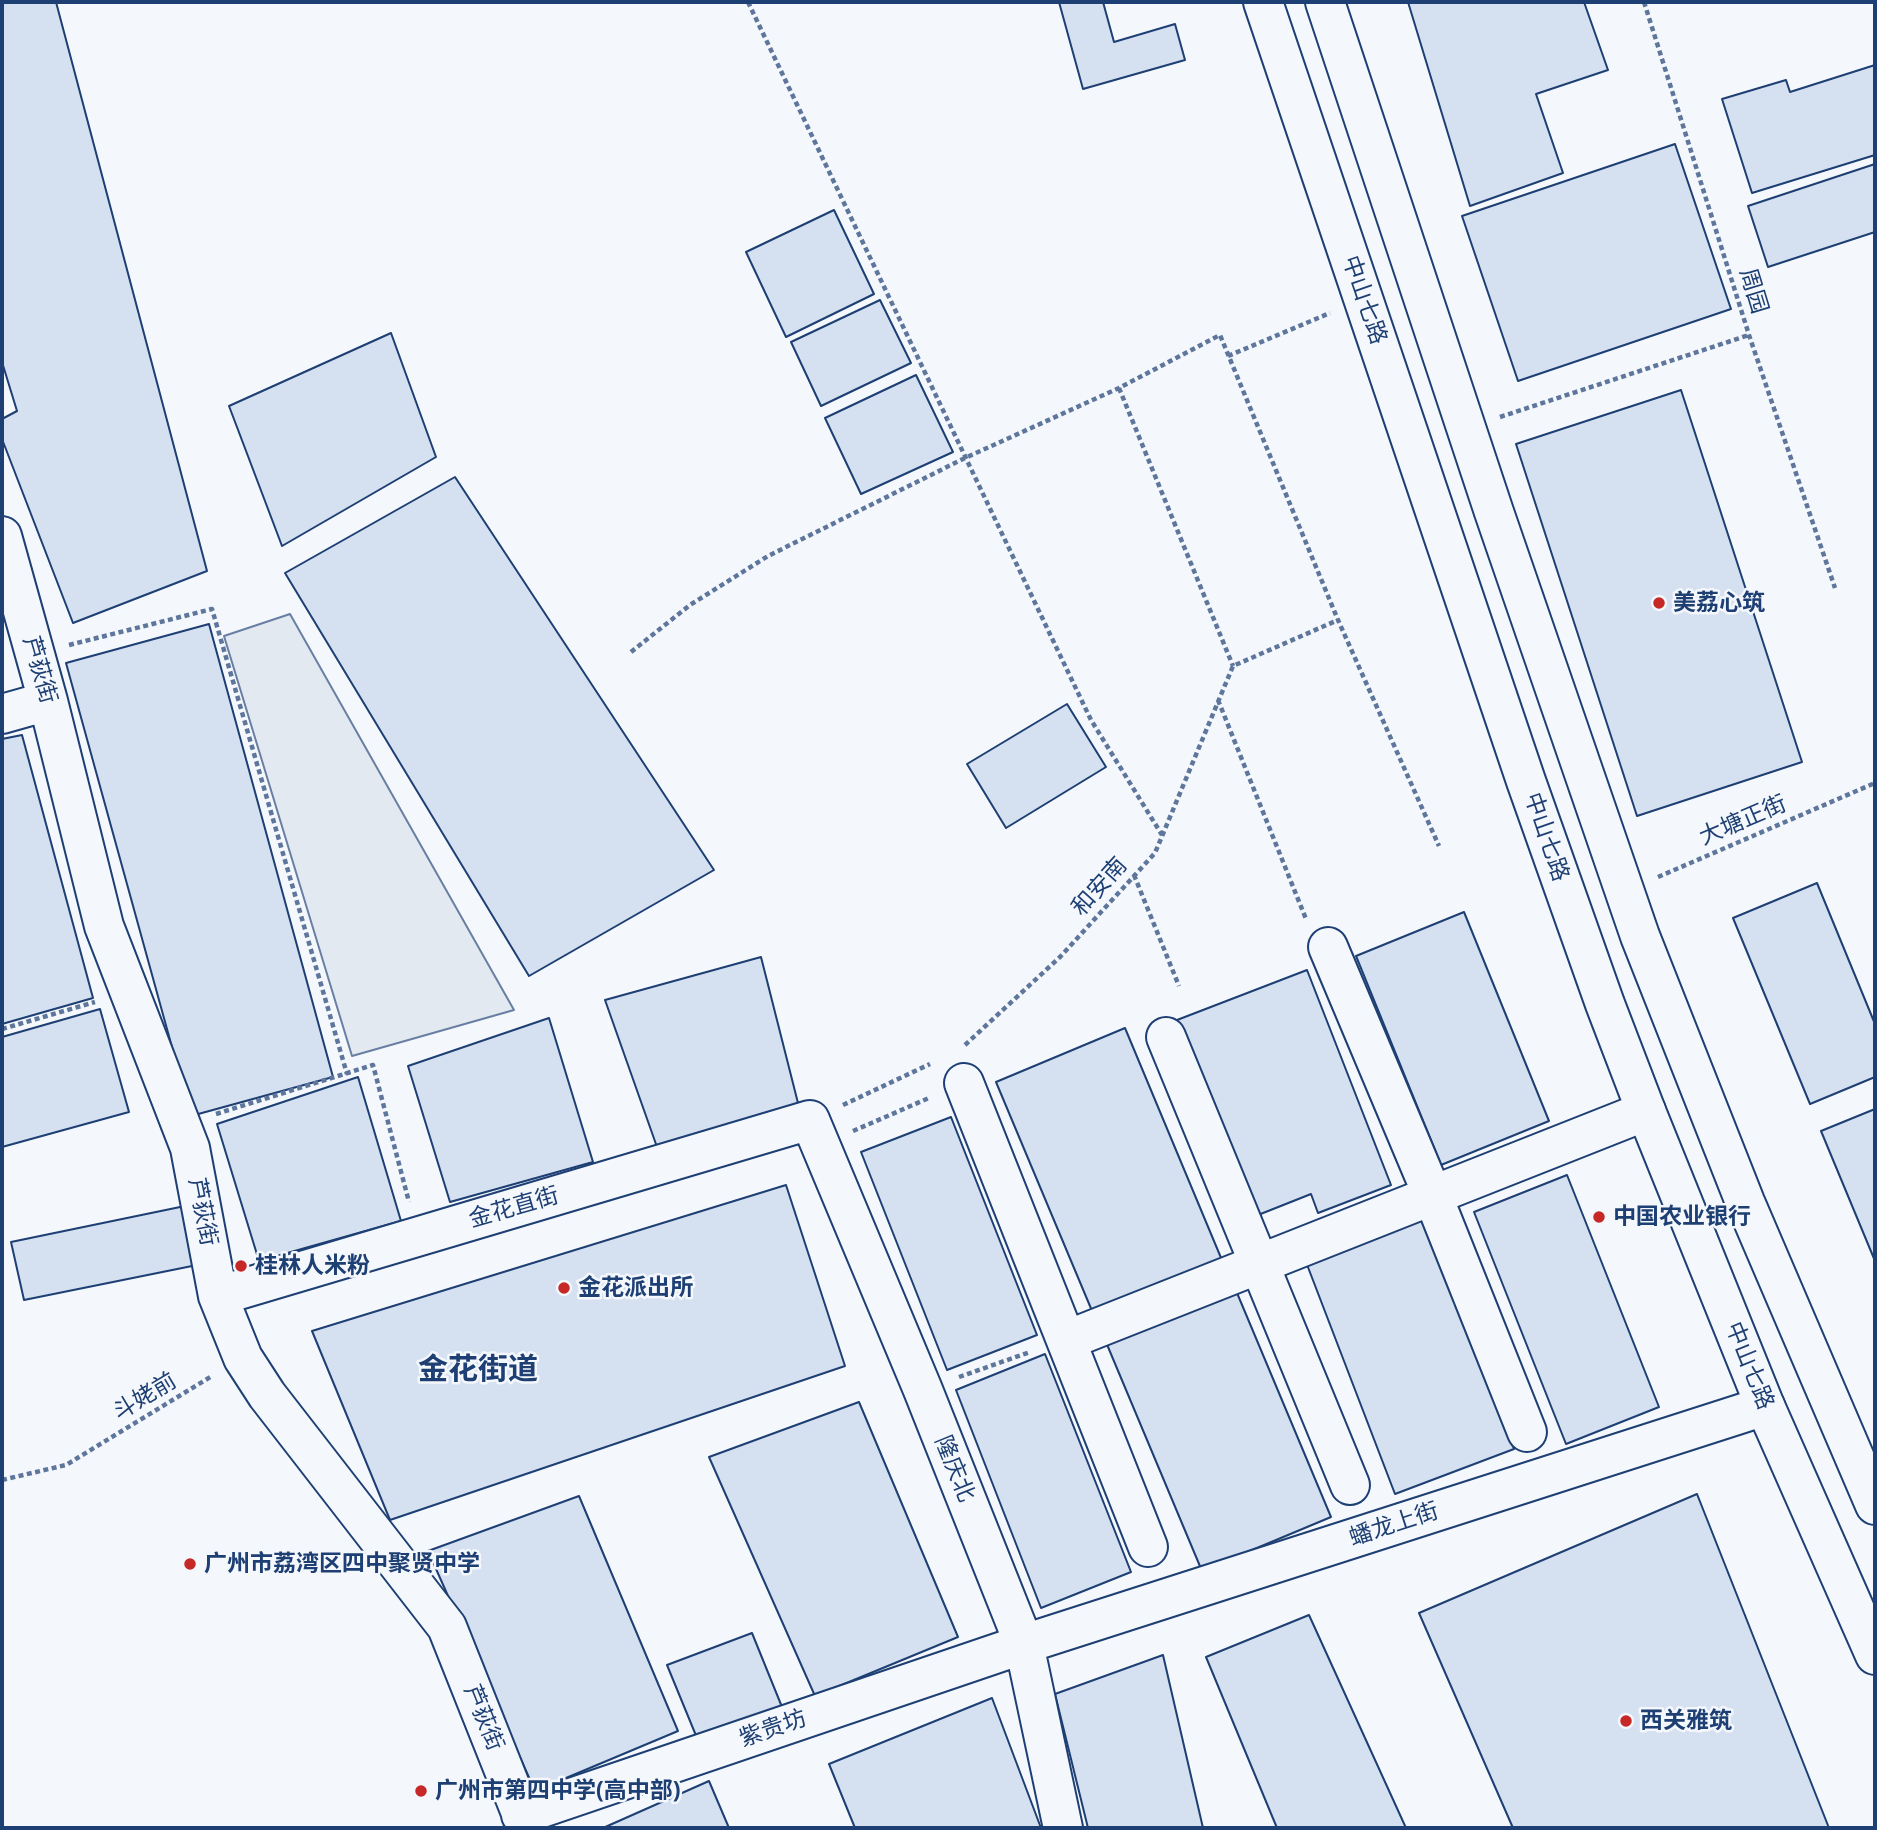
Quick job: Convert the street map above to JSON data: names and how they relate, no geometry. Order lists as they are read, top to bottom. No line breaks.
{"streets":{"main road":["中山七路","芦荻街","金花直街","隆庆北","蟠龙上街","紫贵坊"],"path":["周园","大塘正街","和安南","斗姥前"]},"crossings":[["中山七路","蟠龙上街"],["芦荻街","金花直街"],["芦荻街","斗姥前"],["芦荻街","紫贵坊"],["和安南","金花直街"],["和安南","隆庆北"],["金花直街","隆庆北"],["隆庆北","蟠龙上街"],["隆庆北","紫贵坊"],["蟠龙上街","紫贵坊"]],"districts":["金花街道"],"places":["美荔心筑","中国农业银行","桂林人米粉","金花派出所","广州市荔湾区四中聚贤中学","西关雅筑","广州市第四中学(高中部)"]}
